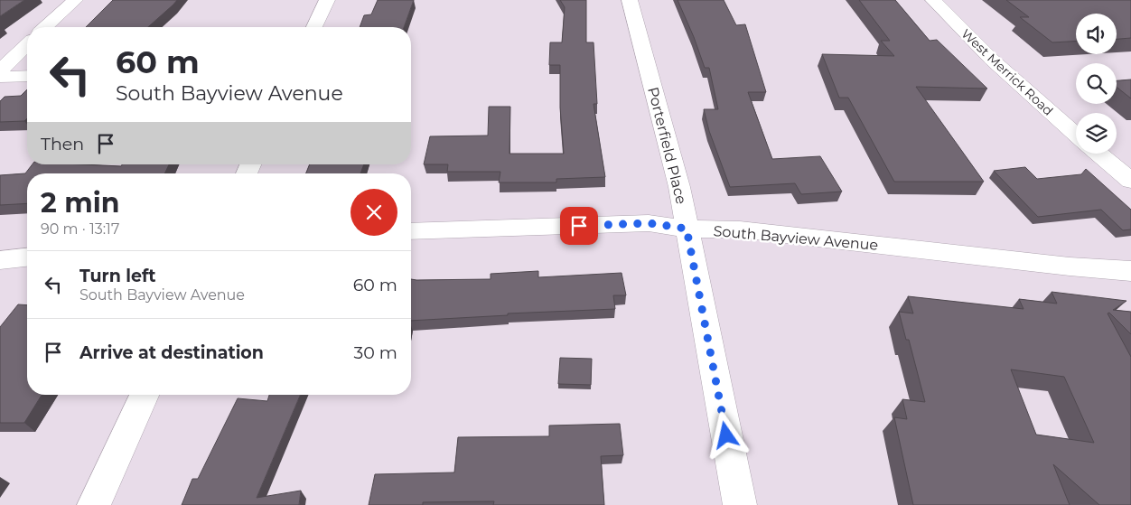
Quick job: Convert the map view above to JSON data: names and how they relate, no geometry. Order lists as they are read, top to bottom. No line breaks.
{"streets":{"street":["West Merrick Road","Porterfield Place","South Bayview Avenue"]},"crossings":[["Porterfield Place","South Bayview Avenue"]],"page":{"turn":["60 m","South Bayview Avenue"],"then":"Then","heading":["2 min","90 m · 13:17"],"list":[{"name":"Turn left","note":"South Bayview Avenue","value":"60 m"},{"name":"Arrive at destination","value":"30 m"}]}}
